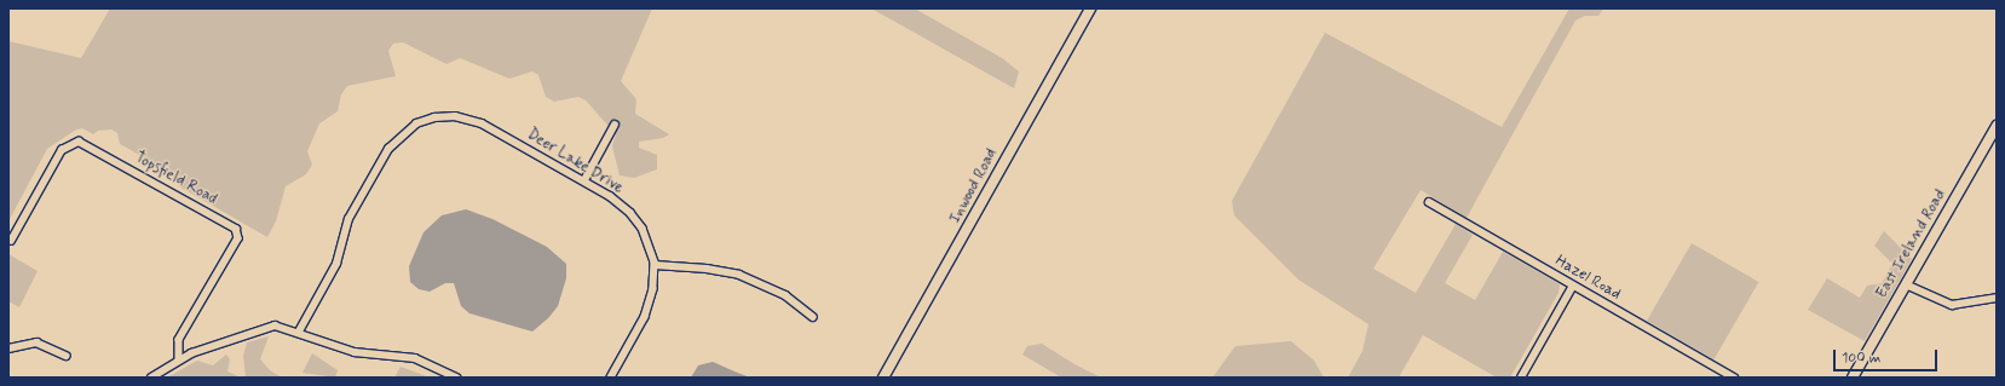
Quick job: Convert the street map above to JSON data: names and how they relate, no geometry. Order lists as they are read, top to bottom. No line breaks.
{"streets":{"street":["Deer Lake Drive","Topsfield Road","Inwood Road","East Ireland Road","Hazel Road"]},"scale_bar":"100 m"}
